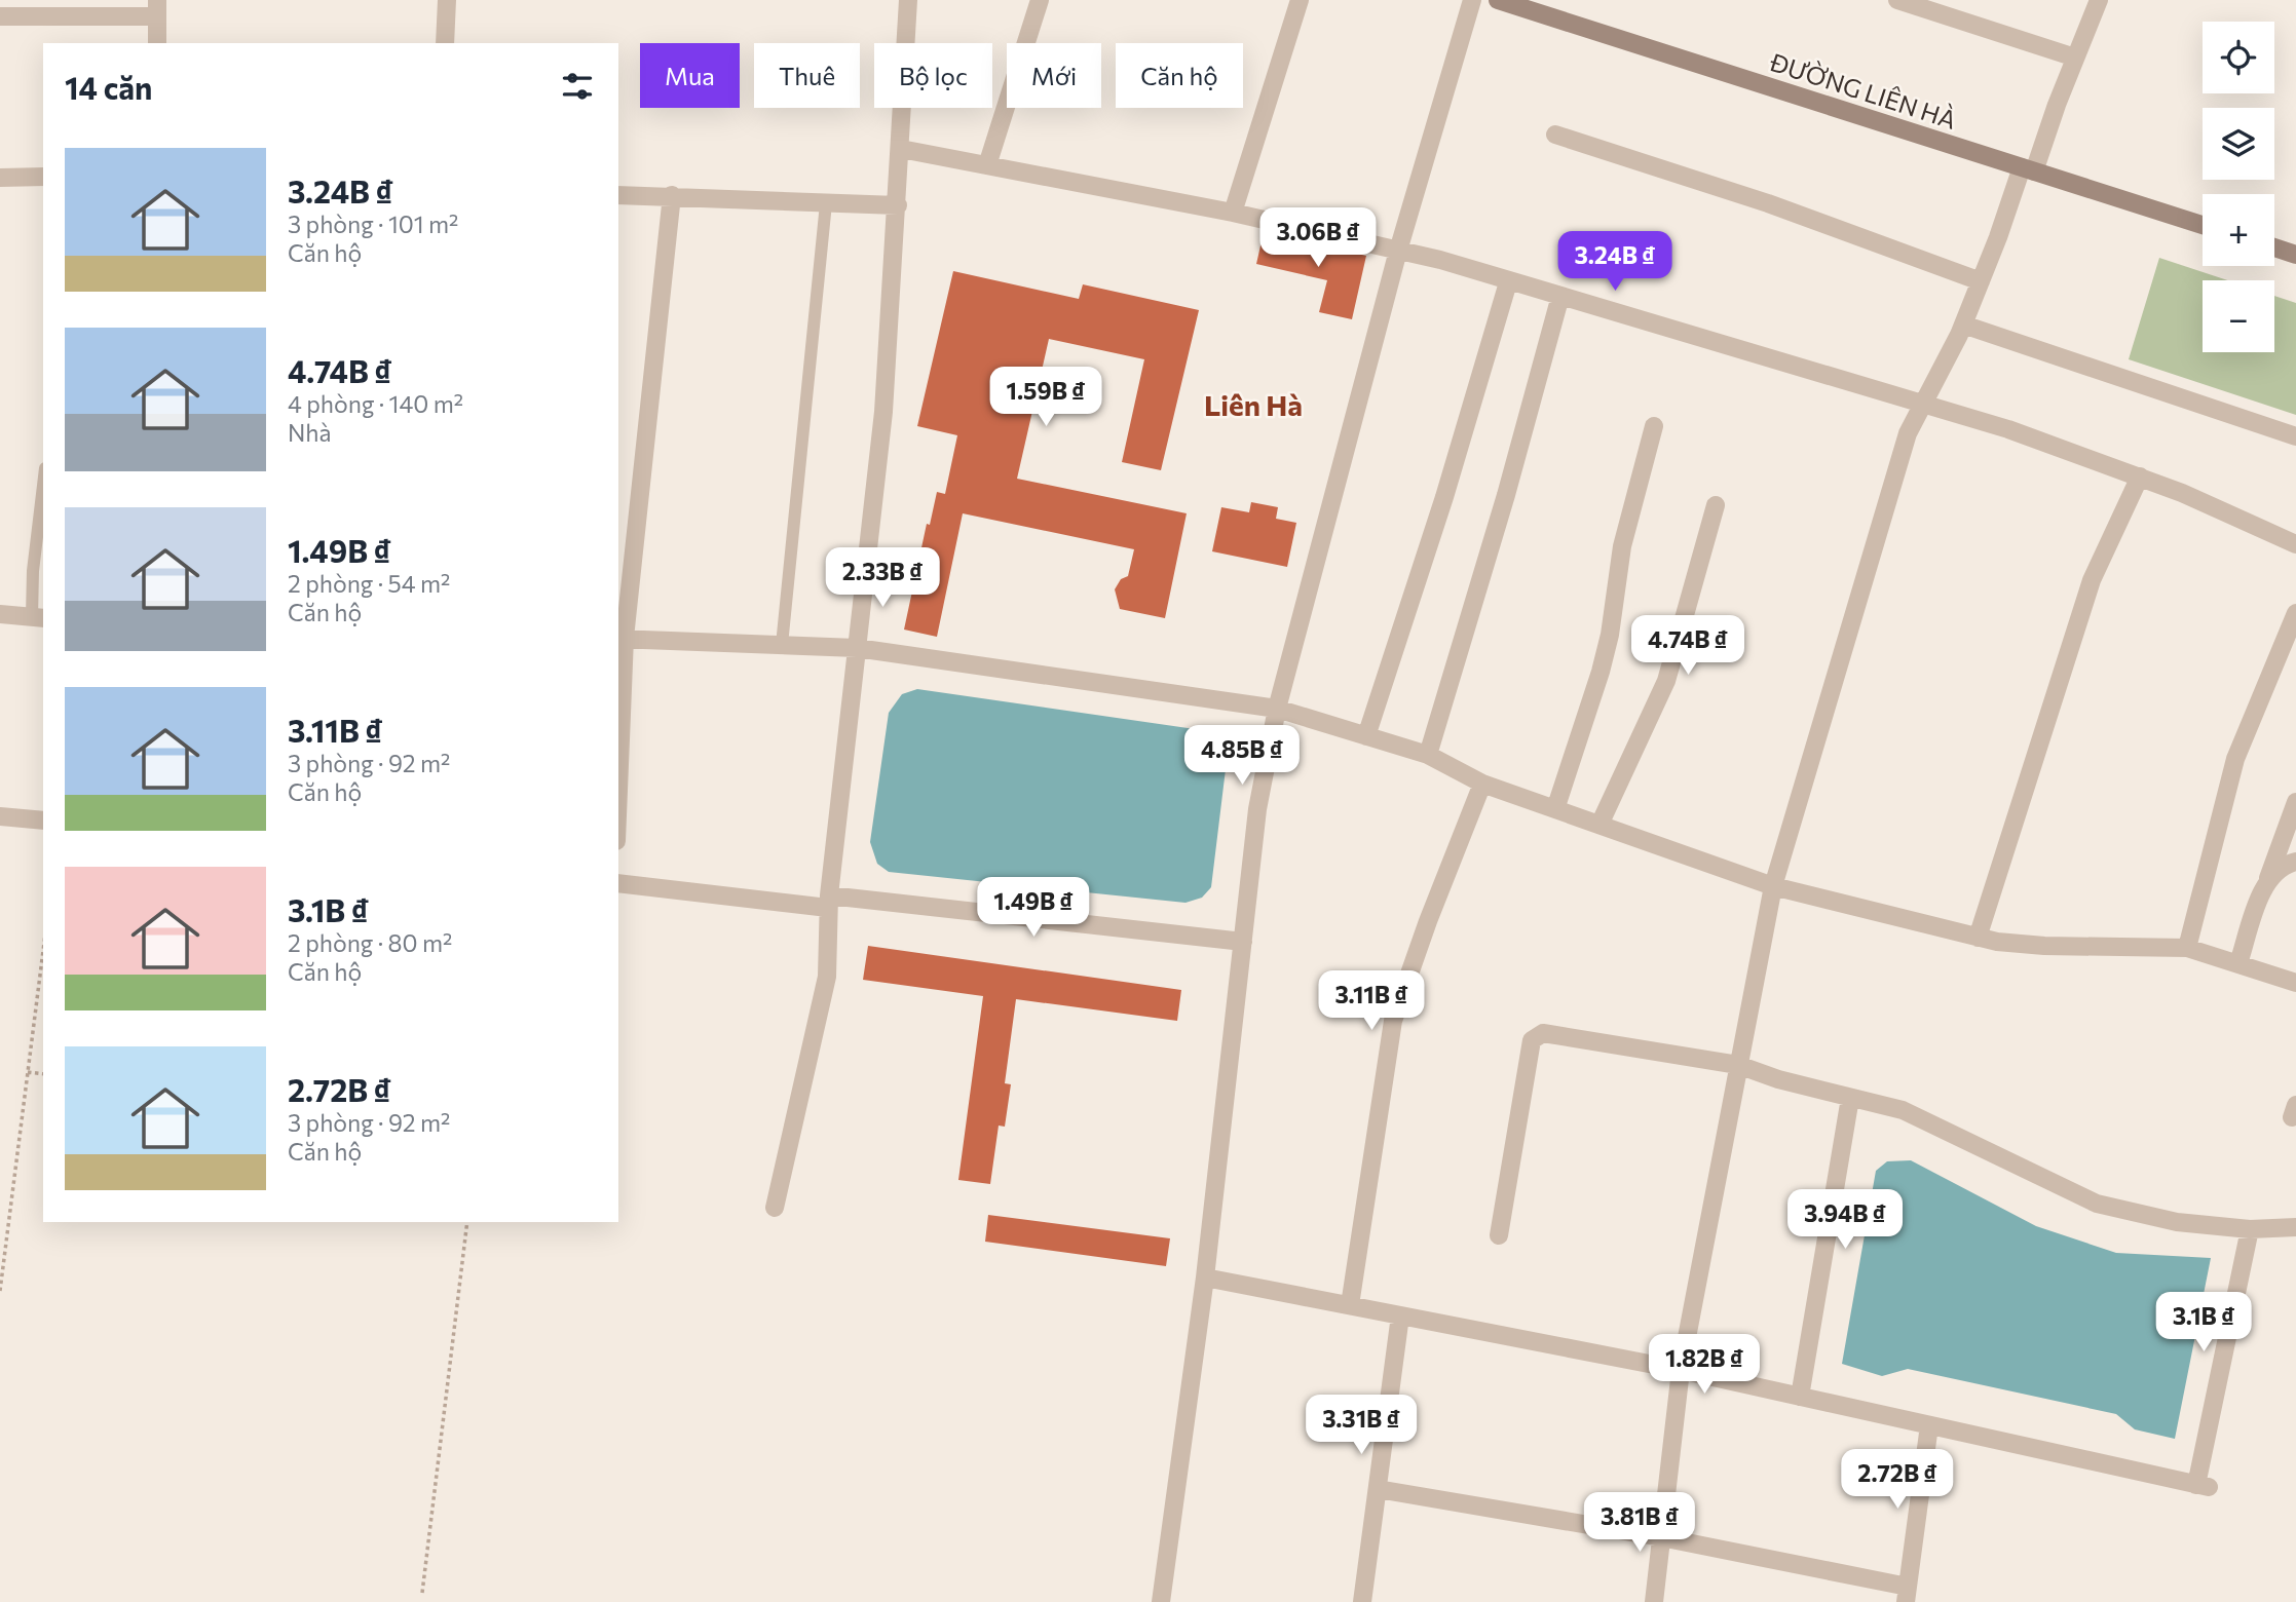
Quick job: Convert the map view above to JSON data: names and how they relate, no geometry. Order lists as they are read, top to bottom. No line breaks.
{"streets":{"main road":["ĐƯỜNG LIÊN HÀ"]},"districts":["Liên Hà"],"page":{"map_buttons":["+","−"],"chip":["Mua","Thuê","Bộ lọc","Mới","Căn hộ"],"heading":"14 căn","list":[{"name":"3.24B ₫","note":"3 phòng · 101 m² · Căn hộ"},{"name":"4.74B ₫","note":"4 phòng · 140 m² · Nhà"},{"name":"1.49B ₫","note":"2 phòng · 54 m² · Căn hộ"},{"name":"3.11B ₫","note":"3 phòng · 92 m² · Căn hộ"},{"name":"3.1B ₫","note":"2 phòng · 80 m² · Căn hộ"},{"name":"2.72B ₫","note":"3 phòng · 92 m² · Căn hộ"}],"price":["3.06B ₫","3.24B ₫","1.59B ₫","2.33B ₫","4.74B ₫","4.85B ₫","1.49B ₫","3.11B ₫","3.94B ₫","3.1B ₫","1.82B ₫","3.31B ₫","2.72B ₫","3.81B ₫"]}}
